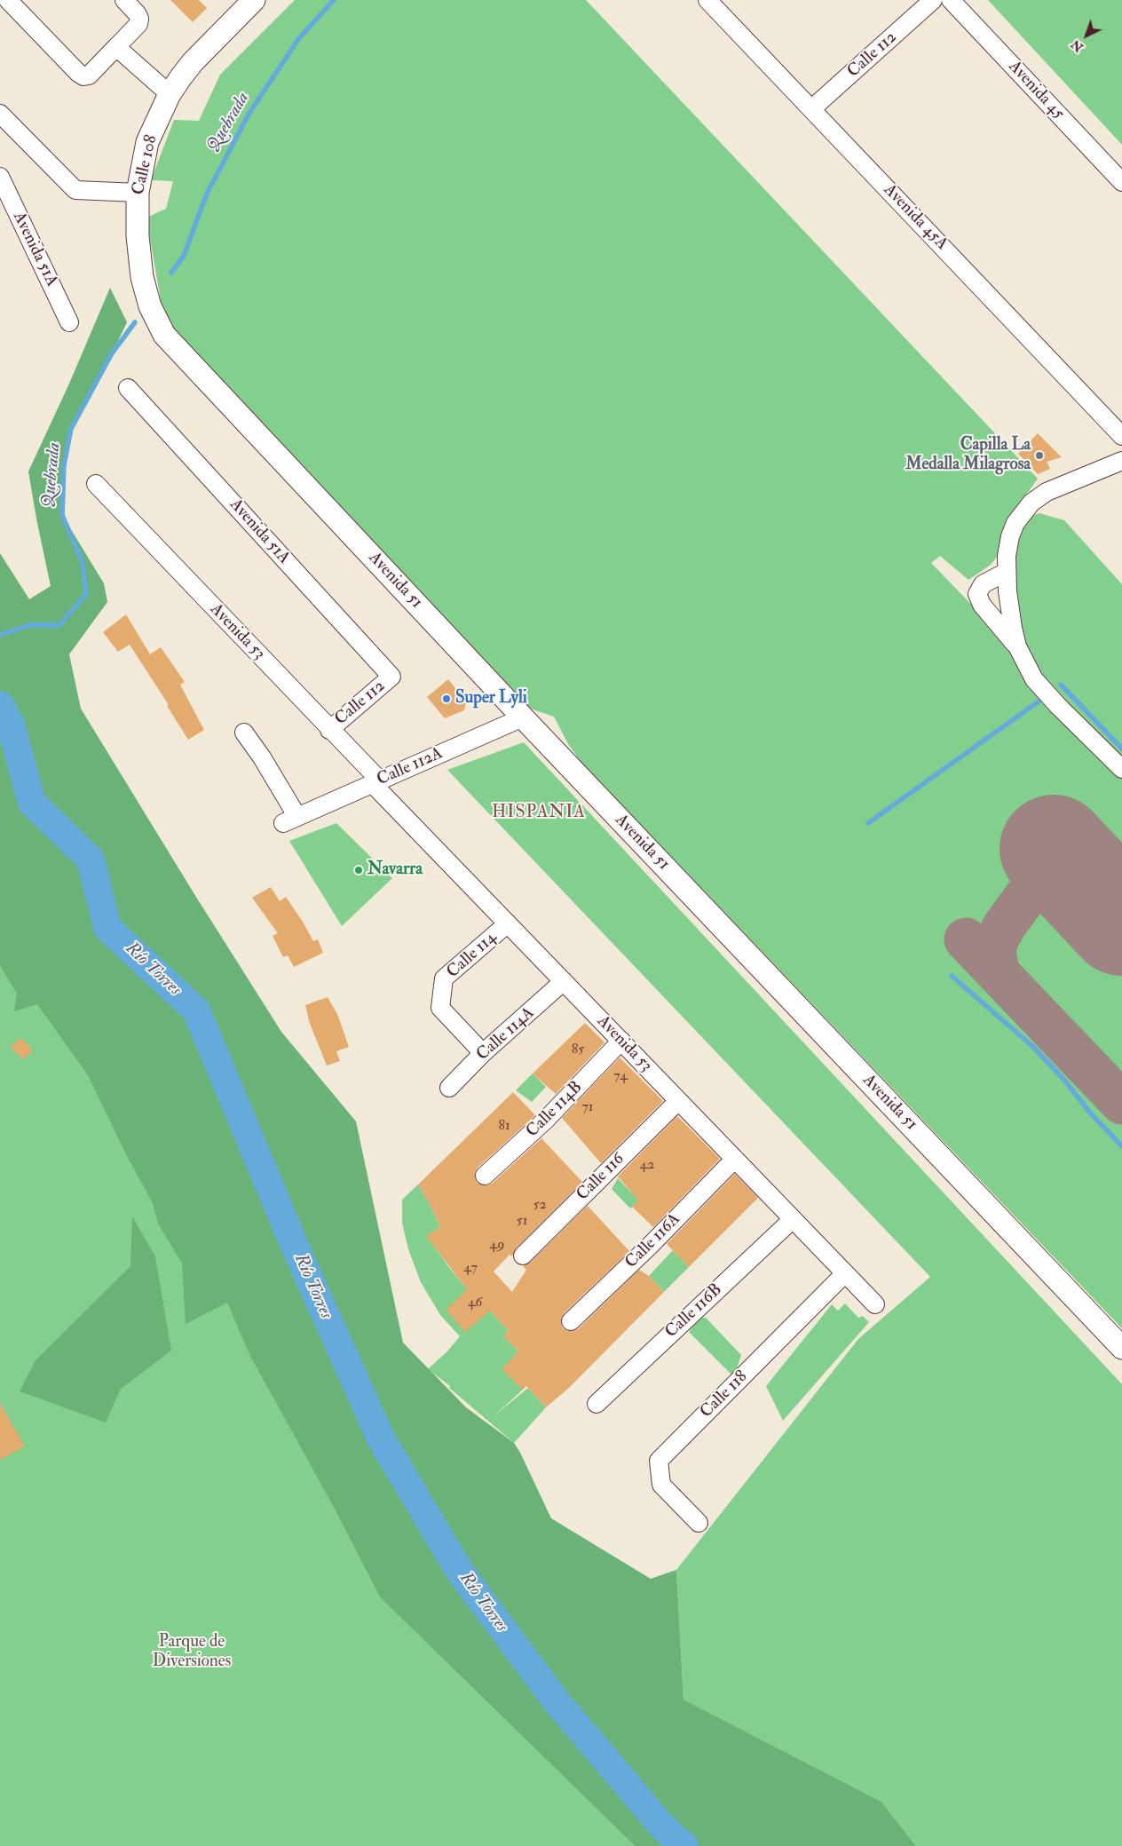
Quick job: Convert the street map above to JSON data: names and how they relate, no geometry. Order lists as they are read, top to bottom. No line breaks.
{"streets":{"main road":["Calle 108","Avenida 51"],"street":["Calle 112","Avenida 45","Avenida 45A","Avenida 51A","Avenida 53","Calle 112A","Calle 114","Calle 114A","Calle 114B","Calle 116","Calle 116A","Calle 116B","Calle 118"]},"crossings":[["Calle 112","Avenida 45A"],["Calle 112","Avenida 51A"],["Calle 112","Avenida 53"],["Calle 108","Avenida 51"],["Avenida 51","Calle 112A"],["Avenida 53","Calle 112A"],["Avenida 53","Calle 114"],["Avenida 53","Calle 114A"],["Avenida 53","Calle 114B"],["Avenida 53","Calle 116"],["Avenida 53","Calle 116A"],["Avenida 53","Calle 116B"],["Avenida 53","Calle 118"],["Calle 114","Calle 114A"]],"districts":["HISPANIA"],"water":["Quebrada","Río Torres"],"parks":["Parque de Diversiones"],"places":["Capilla La Medalla Milagrosa","Super Lyli","Navarra"],"house_numbers":["85","74","71","81","42","52","51","49","47","46"],"north":"bottom left"}
